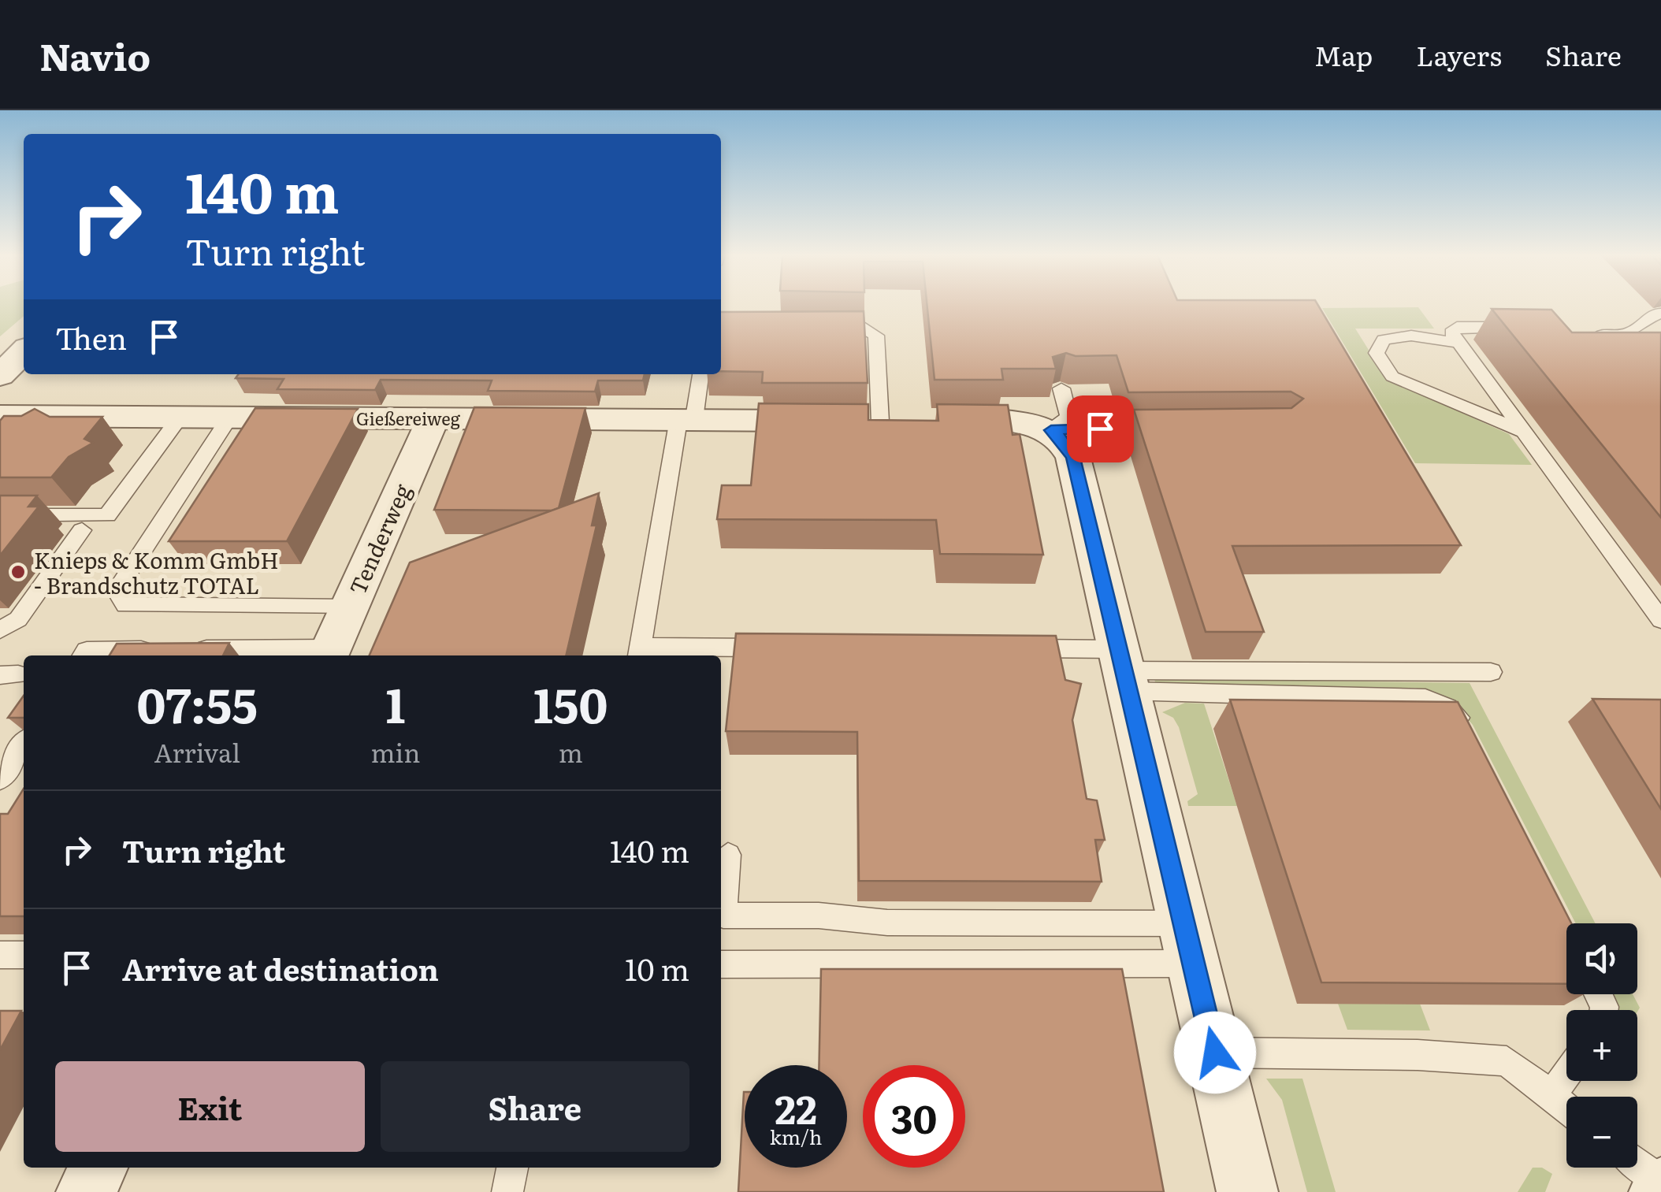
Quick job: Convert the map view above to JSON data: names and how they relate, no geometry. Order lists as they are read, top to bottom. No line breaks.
{"streets":{"street":["Gießereiweg","Tenderweg"]},"crossings":[["Gießereiweg","Tenderweg"]],"places":["Knieps & Komm GmbH - Brandschutz TOTAL"],"page":{"header":"Navio","nav":["Map","Layers","Share"],"turn":["140 m","Turn right"],"then":"Then","eta":["07:55","Arrival","1","min","150","m"],"list":[{"name":"Turn right","value":"140 m"},{"name":"Arrive at destination","value":"10 m"}],"map_buttons":["+","−"],"buttons":["Exit","Share"],"speed":"22 km/h","limit":"30"}}
